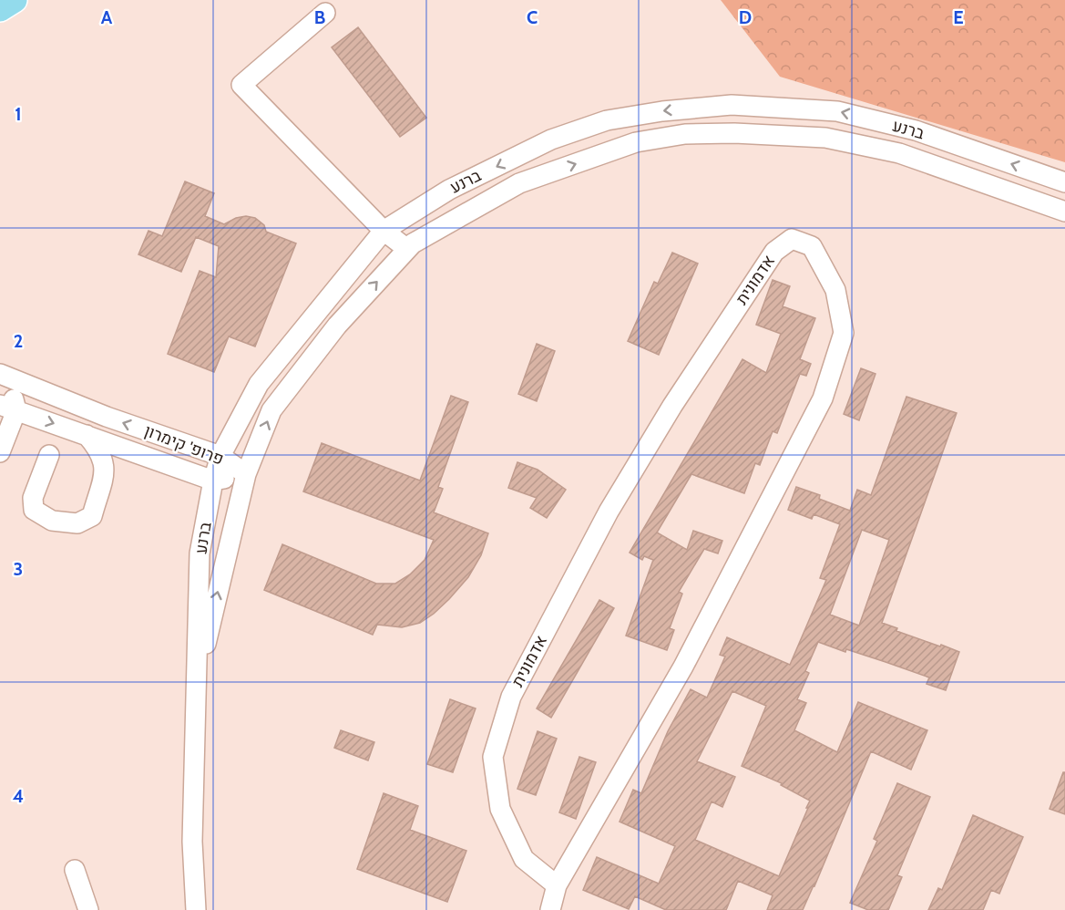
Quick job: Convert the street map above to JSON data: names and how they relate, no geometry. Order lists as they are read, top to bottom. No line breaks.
{"streets":{"street":["ברנע","אדמונית","פרופ' קימרון"]},"crossings":[["ברנע","פרופ' קימרון"]],"grid":{"columns":["A","B","C","D","E"],"rows":["1","2","3","4"]}}
